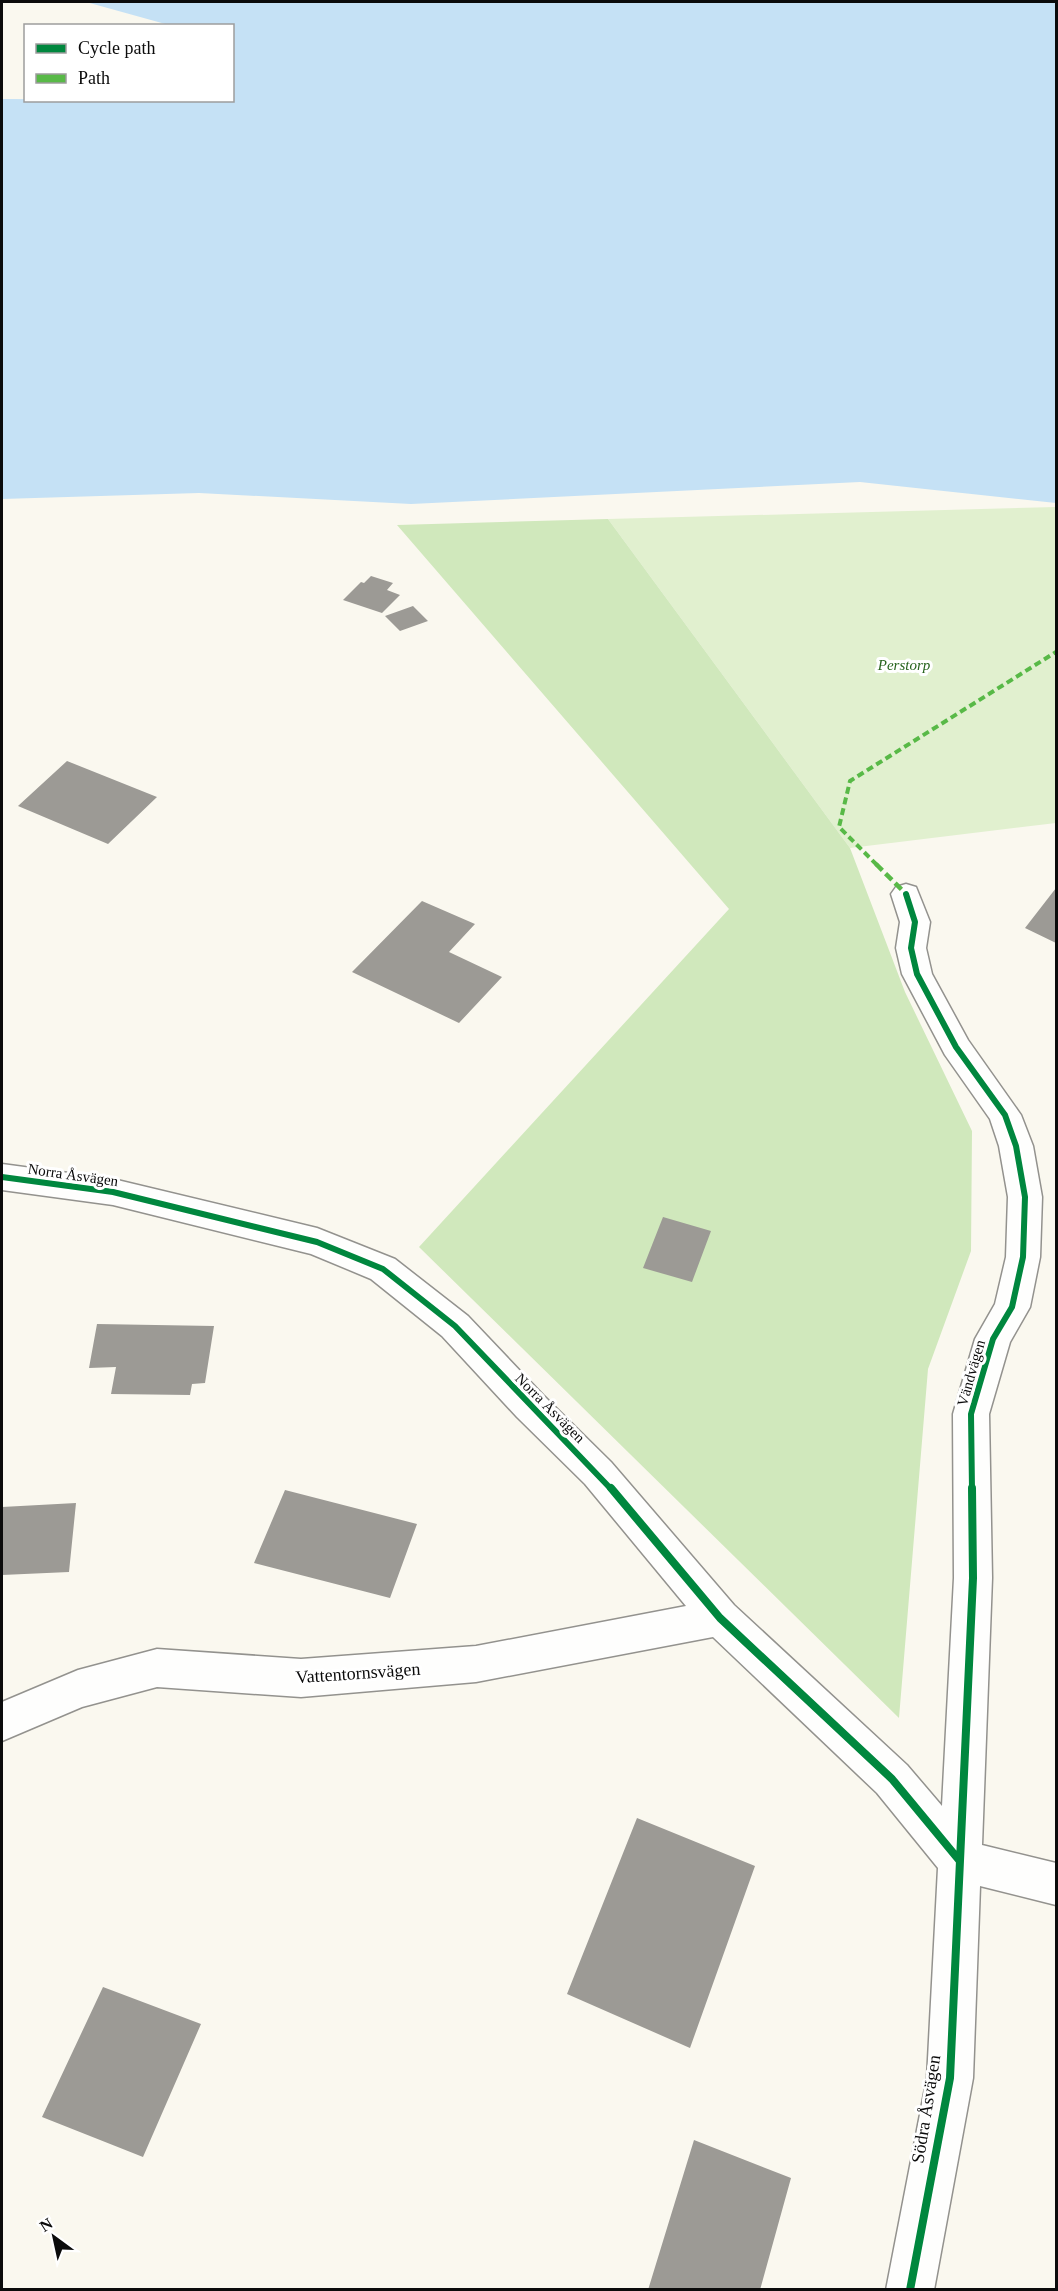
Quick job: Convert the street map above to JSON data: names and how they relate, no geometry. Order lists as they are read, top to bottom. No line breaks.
{"streets":{"street":["Norra Åsvägen","Vändvägen","Vattentornsvägen","Södra Åsvägen"]},"crossings":[["Norra Åsvägen","Vändvägen"],["Norra Åsvägen","Vattentornsvägen"],["Norra Åsvägen","Södra Åsvägen"],["Vändvägen","Södra Åsvägen"]],"parks":["Perstorp"],"legend":["Cycle path","Path"],"north":"top left"}
